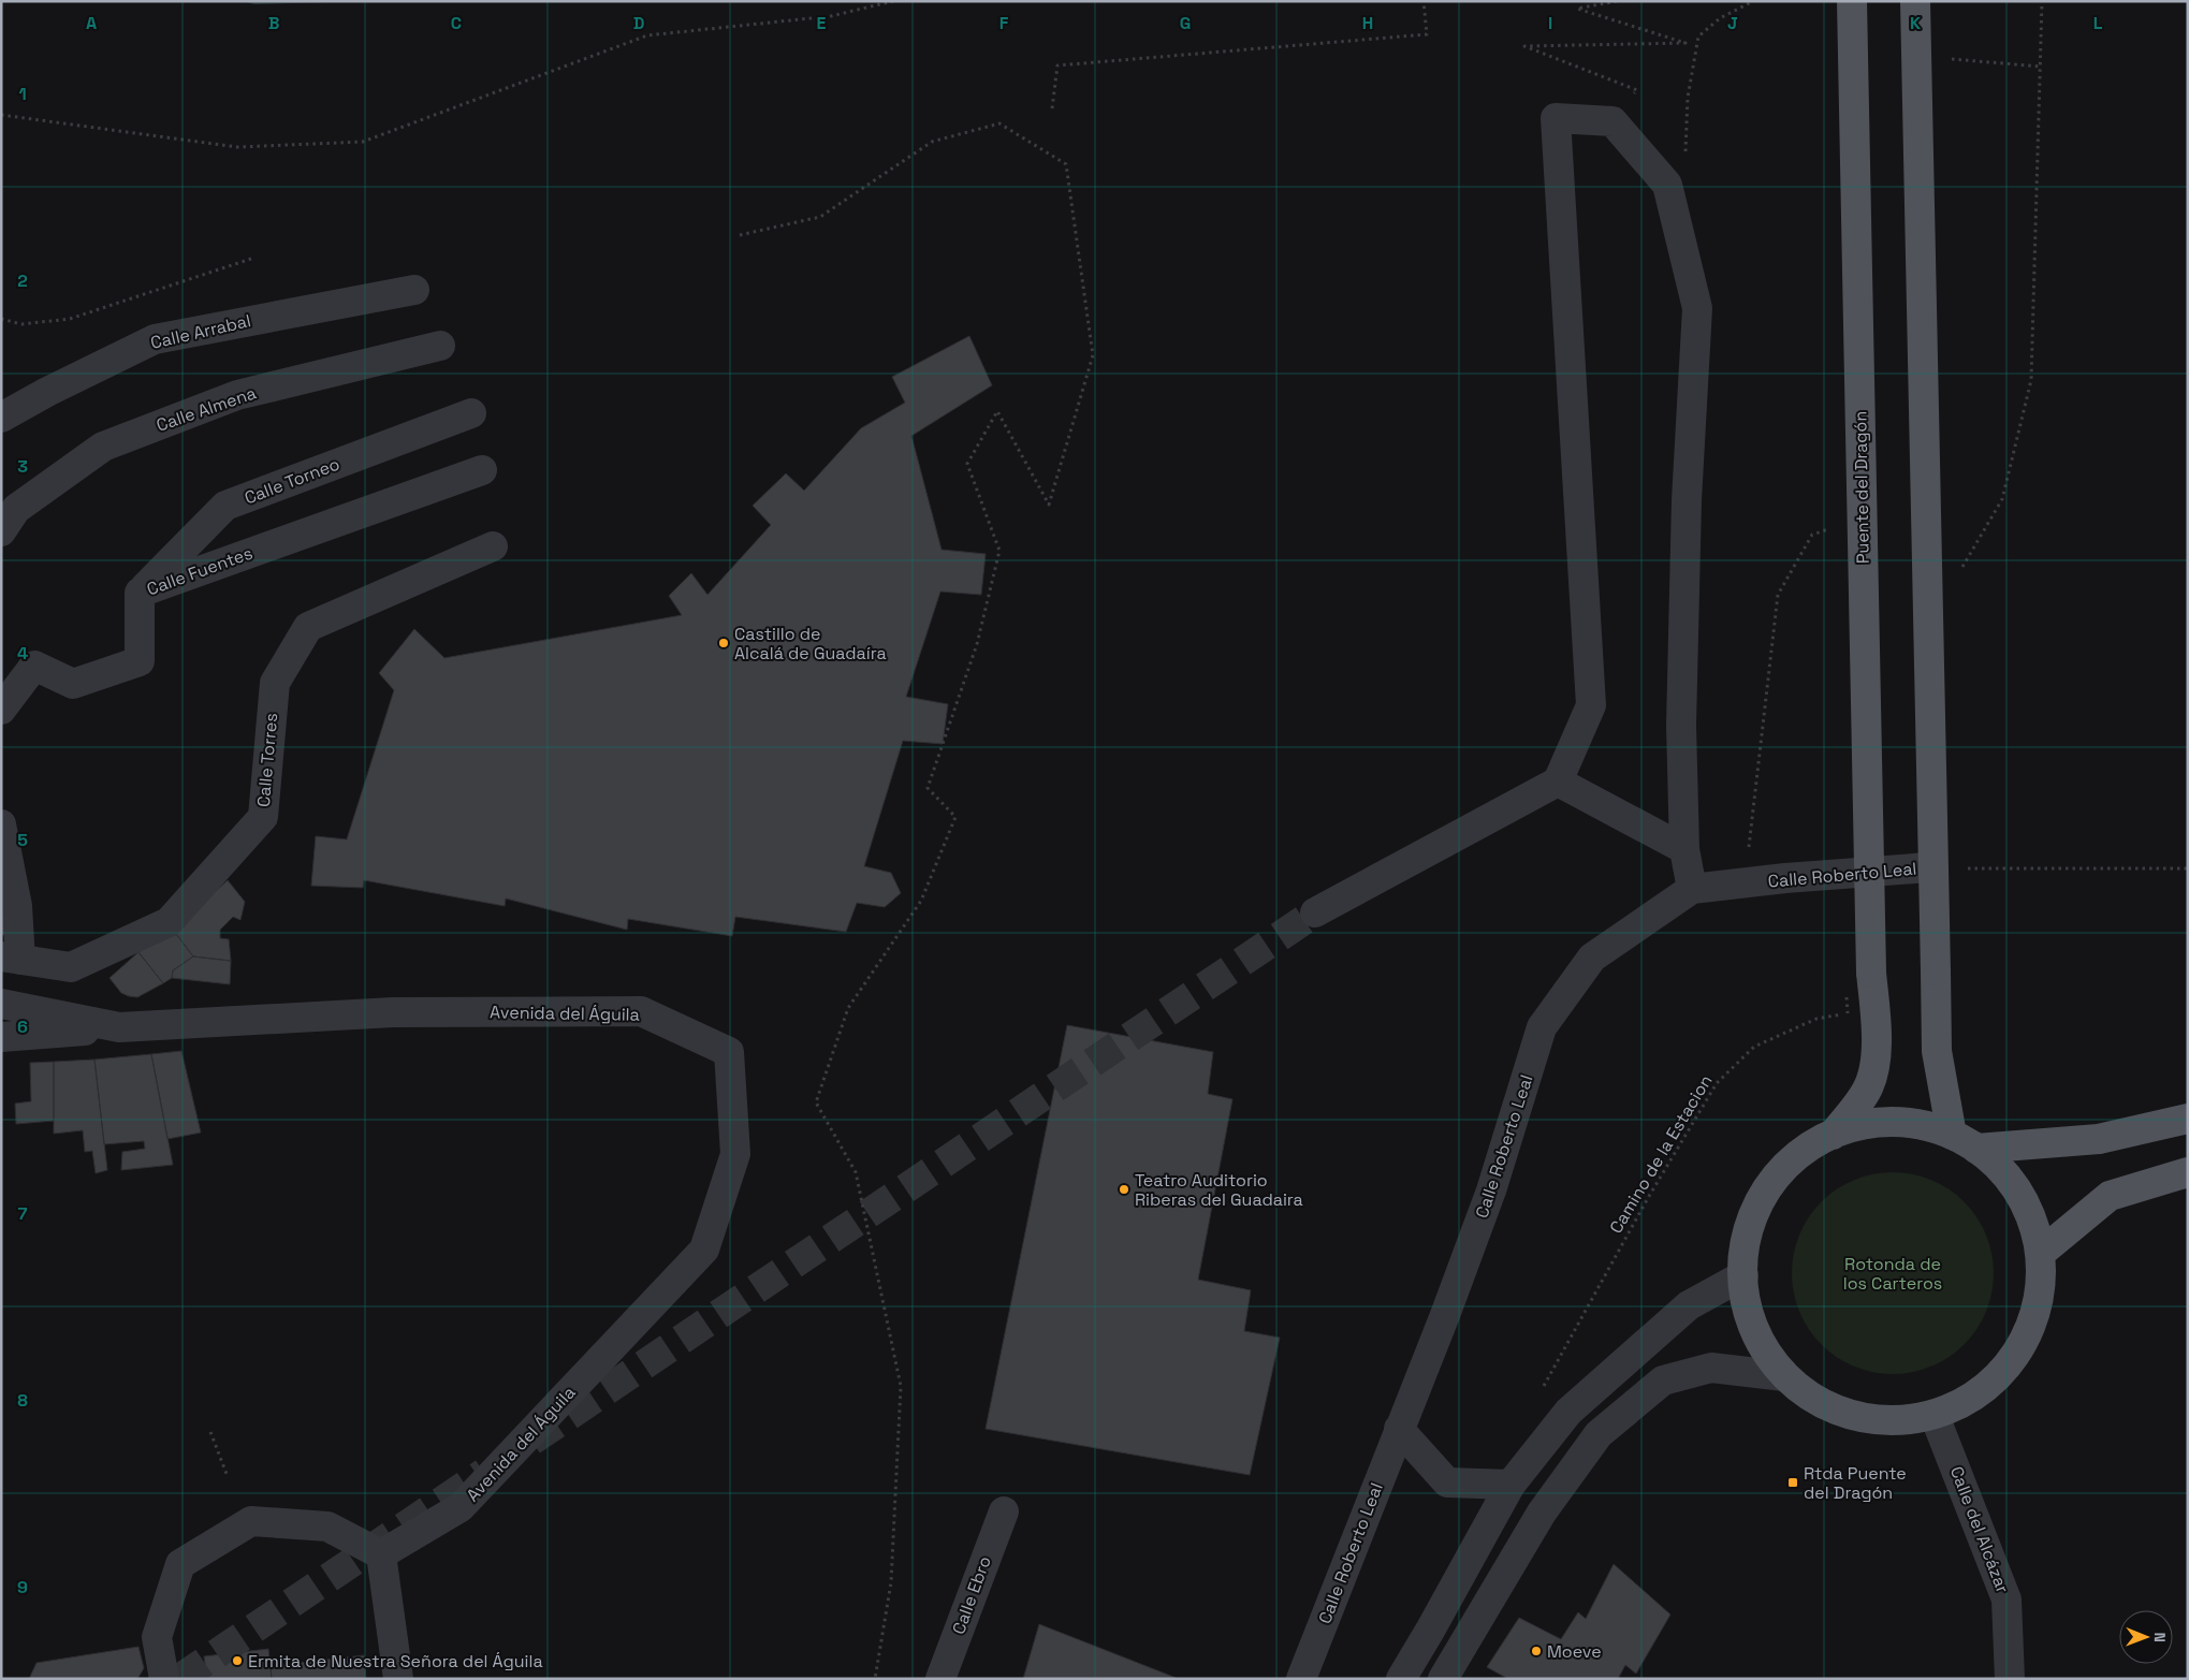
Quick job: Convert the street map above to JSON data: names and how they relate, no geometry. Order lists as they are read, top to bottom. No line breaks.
{"streets":{"main road":["Puente del Dragón"],"street":["Calle Arrabal","Calle Almena","Calle Torneo","Calle Fuentes","Calle Torres","Calle Roberto Leal","Avenida del Águila","Calle del Alcázar","Calle Ebro"],"path":["Camino de la Estacion"]},"crossings":[["Calle Torneo","Calle Fuentes"],["Puente del Dragón","Camino de la Estacion"]],"parks":["Rotonda de los Carteros"],"places":{"other":["Castillo de Alcalá de Guadaíra","Teatro Auditorio Riberas del Guadaira","Moeve","Ermita de Nuestra Señora del Águila"],"transit":["Rtda Puente del Dragón"]},"north":"right","grid":{"columns":["A","B","C","D","E","F","G","H","I","J","K","L"],"rows":["1","2","3","4","5","6","7","8","9"]}}
